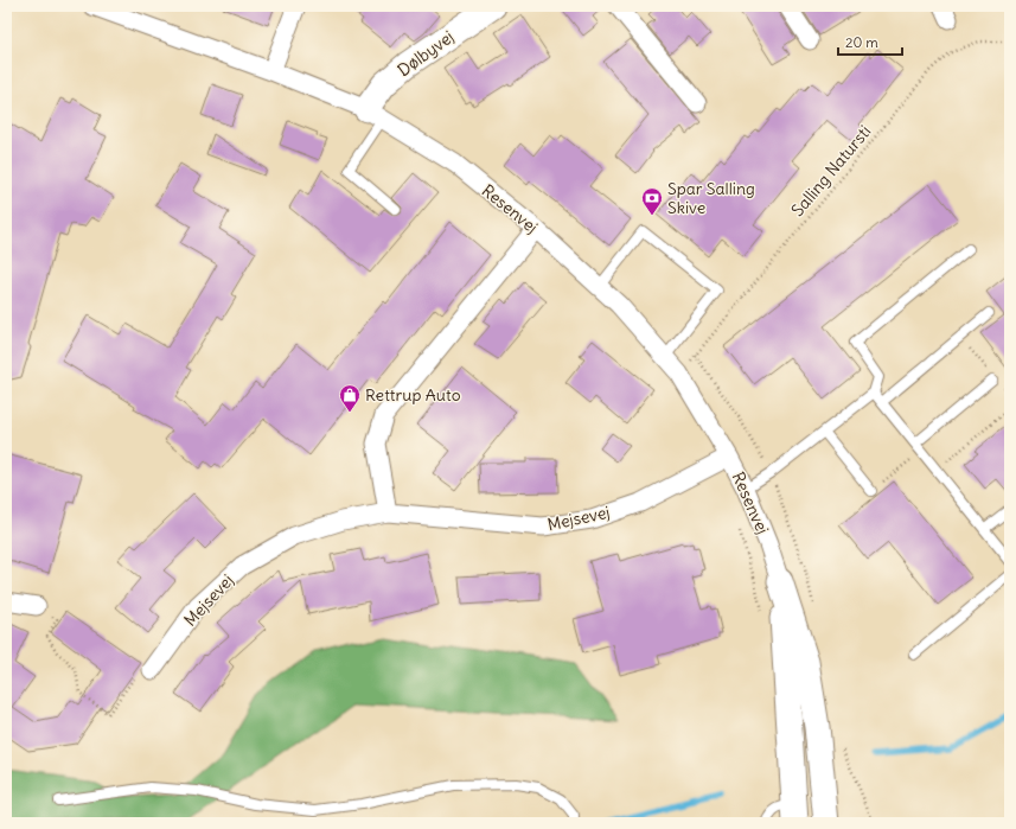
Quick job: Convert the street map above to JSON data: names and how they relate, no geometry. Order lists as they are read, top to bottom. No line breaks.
{"streets":{"street":["Dølbyvej","Resenvej","Mejsevej"],"path":["Salling Natursti"]},"crossings":[["Dølbyvej","Resenvej"],["Resenvej","Mejsevej"]],"places":{"bank":["Spar Salling Skive"],"shop":["Rettrup Auto"]},"scale_bar":"20 m"}
